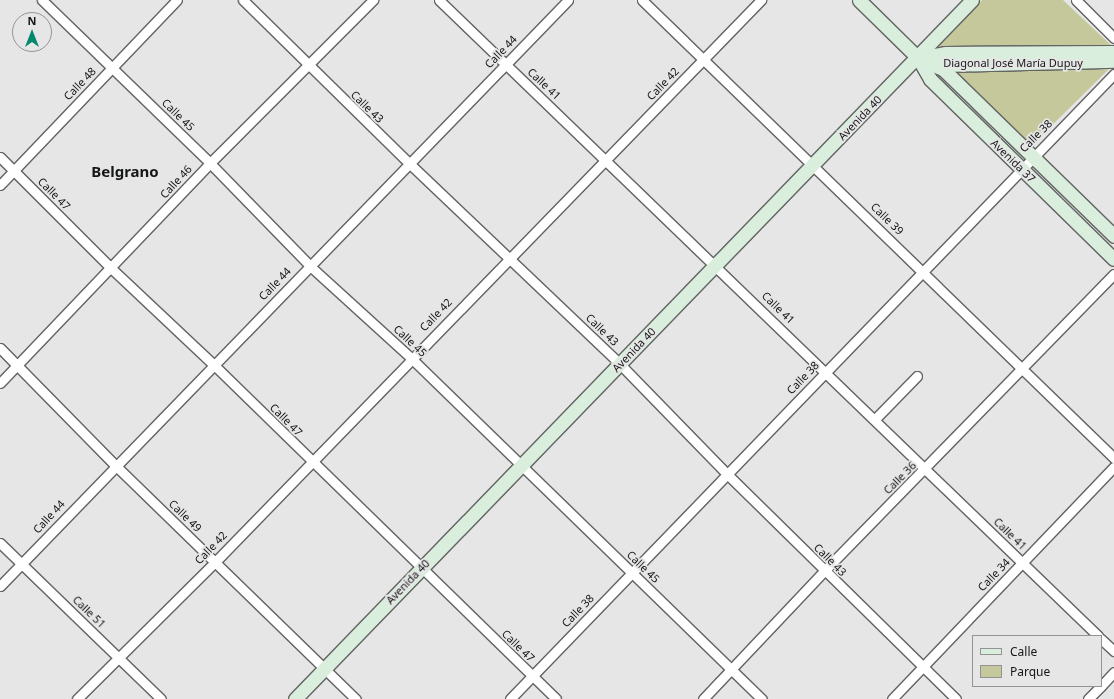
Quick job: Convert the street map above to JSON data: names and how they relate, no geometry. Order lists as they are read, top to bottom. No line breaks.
{"streets":{"main road":["Diagonal José María Dupuy","Avenida 40","Avenida 37"],"street":["Calle 44","Calle 48","Calle 41","Calle 42","Calle 43","Calle 45","Calle 38","Calle 46","Calle 47","Calle 39","Calle 36","Calle 49","Calle 34","Calle 51"]},"crossings":[["Calle 44","Calle 41"],["Calle 44","Calle 43"],["Calle 44","Calle 45"],["Calle 44","Calle 47"],["Calle 44","Calle 49"],["Calle 44","Calle 51"],["Diagonal José María Dupuy","Avenida 40"],["Diagonal José María Dupuy","Avenida 37"],["Calle 48","Calle 45"],["Calle 48","Calle 47"],["Calle 41","Calle 42"],["Calle 41","Avenida 40"],["Calle 41","Calle 38"],["Calle 41","Calle 36"],["Calle 41","Calle 34"],["Calle 42","Calle 43"],["Calle 42","Calle 45"],["Calle 42","Calle 47"],["Calle 42","Calle 39"],["Calle 42","Calle 49"],["Calle 42","Calle 51"],["Calle 43","Avenida 40"],["Calle 43","Calle 38"],["Calle 43","Calle 46"],["Calle 43","Calle 36"],["Calle 43","Calle 34"],["Calle 45","Avenida 40"],["Calle 45","Calle 38"],["Calle 45","Calle 46"],["Calle 45","Calle 36"],["Avenida 40","Avenida 37"],["Avenida 40","Calle 47"],["Avenida 40","Calle 39"],["Avenida 40","Calle 49"],["Calle 38","Avenida 37"],["Calle 38","Calle 47"],["Calle 38","Calle 39"],["Calle 46","Calle 47"],["Calle 46","Calle 49"],["Calle 39","Calle 36"]],"districts":["Belgrano"],"legend":["Calle","Parque"],"north":"top"}
